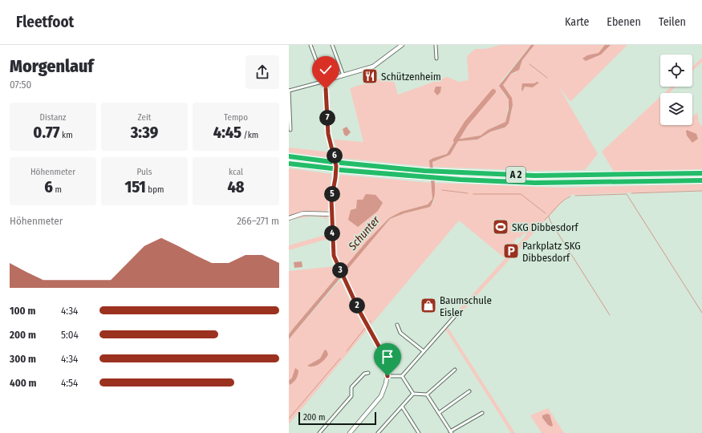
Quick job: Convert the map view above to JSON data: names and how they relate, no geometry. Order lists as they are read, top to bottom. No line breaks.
{"streets":{"highway":["A 2"]},"water":["Schunter"],"places":{"restaurant":["Schützenheim"],"sports":["SKG Dibbesdorf"],"parking":["Parkplatz SKG Dibbesdorf"],"shop":["Baumschule Eisler"]},"scale_bar":"200 m","page":{"header":"Fleetfoot","nav":["Karte","Ebenen","Teilen"],"heading":["Morgenlauf","07:50"],"stats":[["Distanz","0.77 km"],["Zeit","3:39"],["Tempo","4:45 /km"],["Höhenmeter","6 m"],["Puls","151 bpm"],["kcal","48"]],"pins":["7","6","5","4","3","2"],"chart":["Höhenmeter","266–271 m"],"list":[{"name":"100 m","note":"4:34"},{"name":"200 m","note":"5:04"},{"name":"300 m","note":"4:34"},{"name":"400 m","note":"4:54"}],"scale":"200 m"}}
